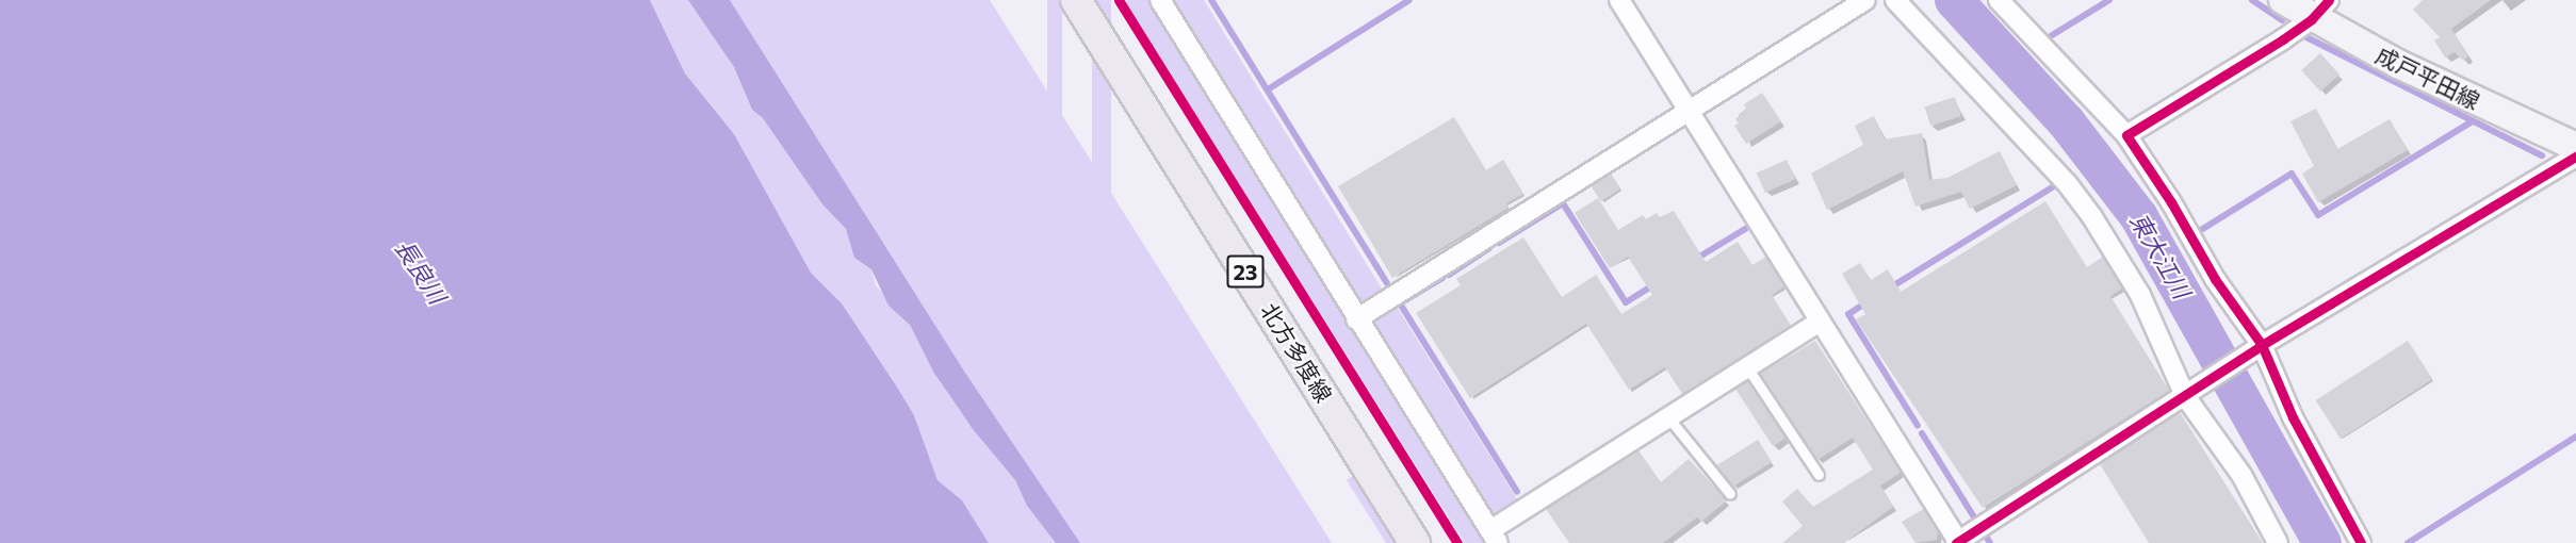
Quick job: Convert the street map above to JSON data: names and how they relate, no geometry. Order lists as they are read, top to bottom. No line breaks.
{"streets":{"main road":["成戸平田線","23","北方多度線"]},"water":["東大江川","長良川"]}
